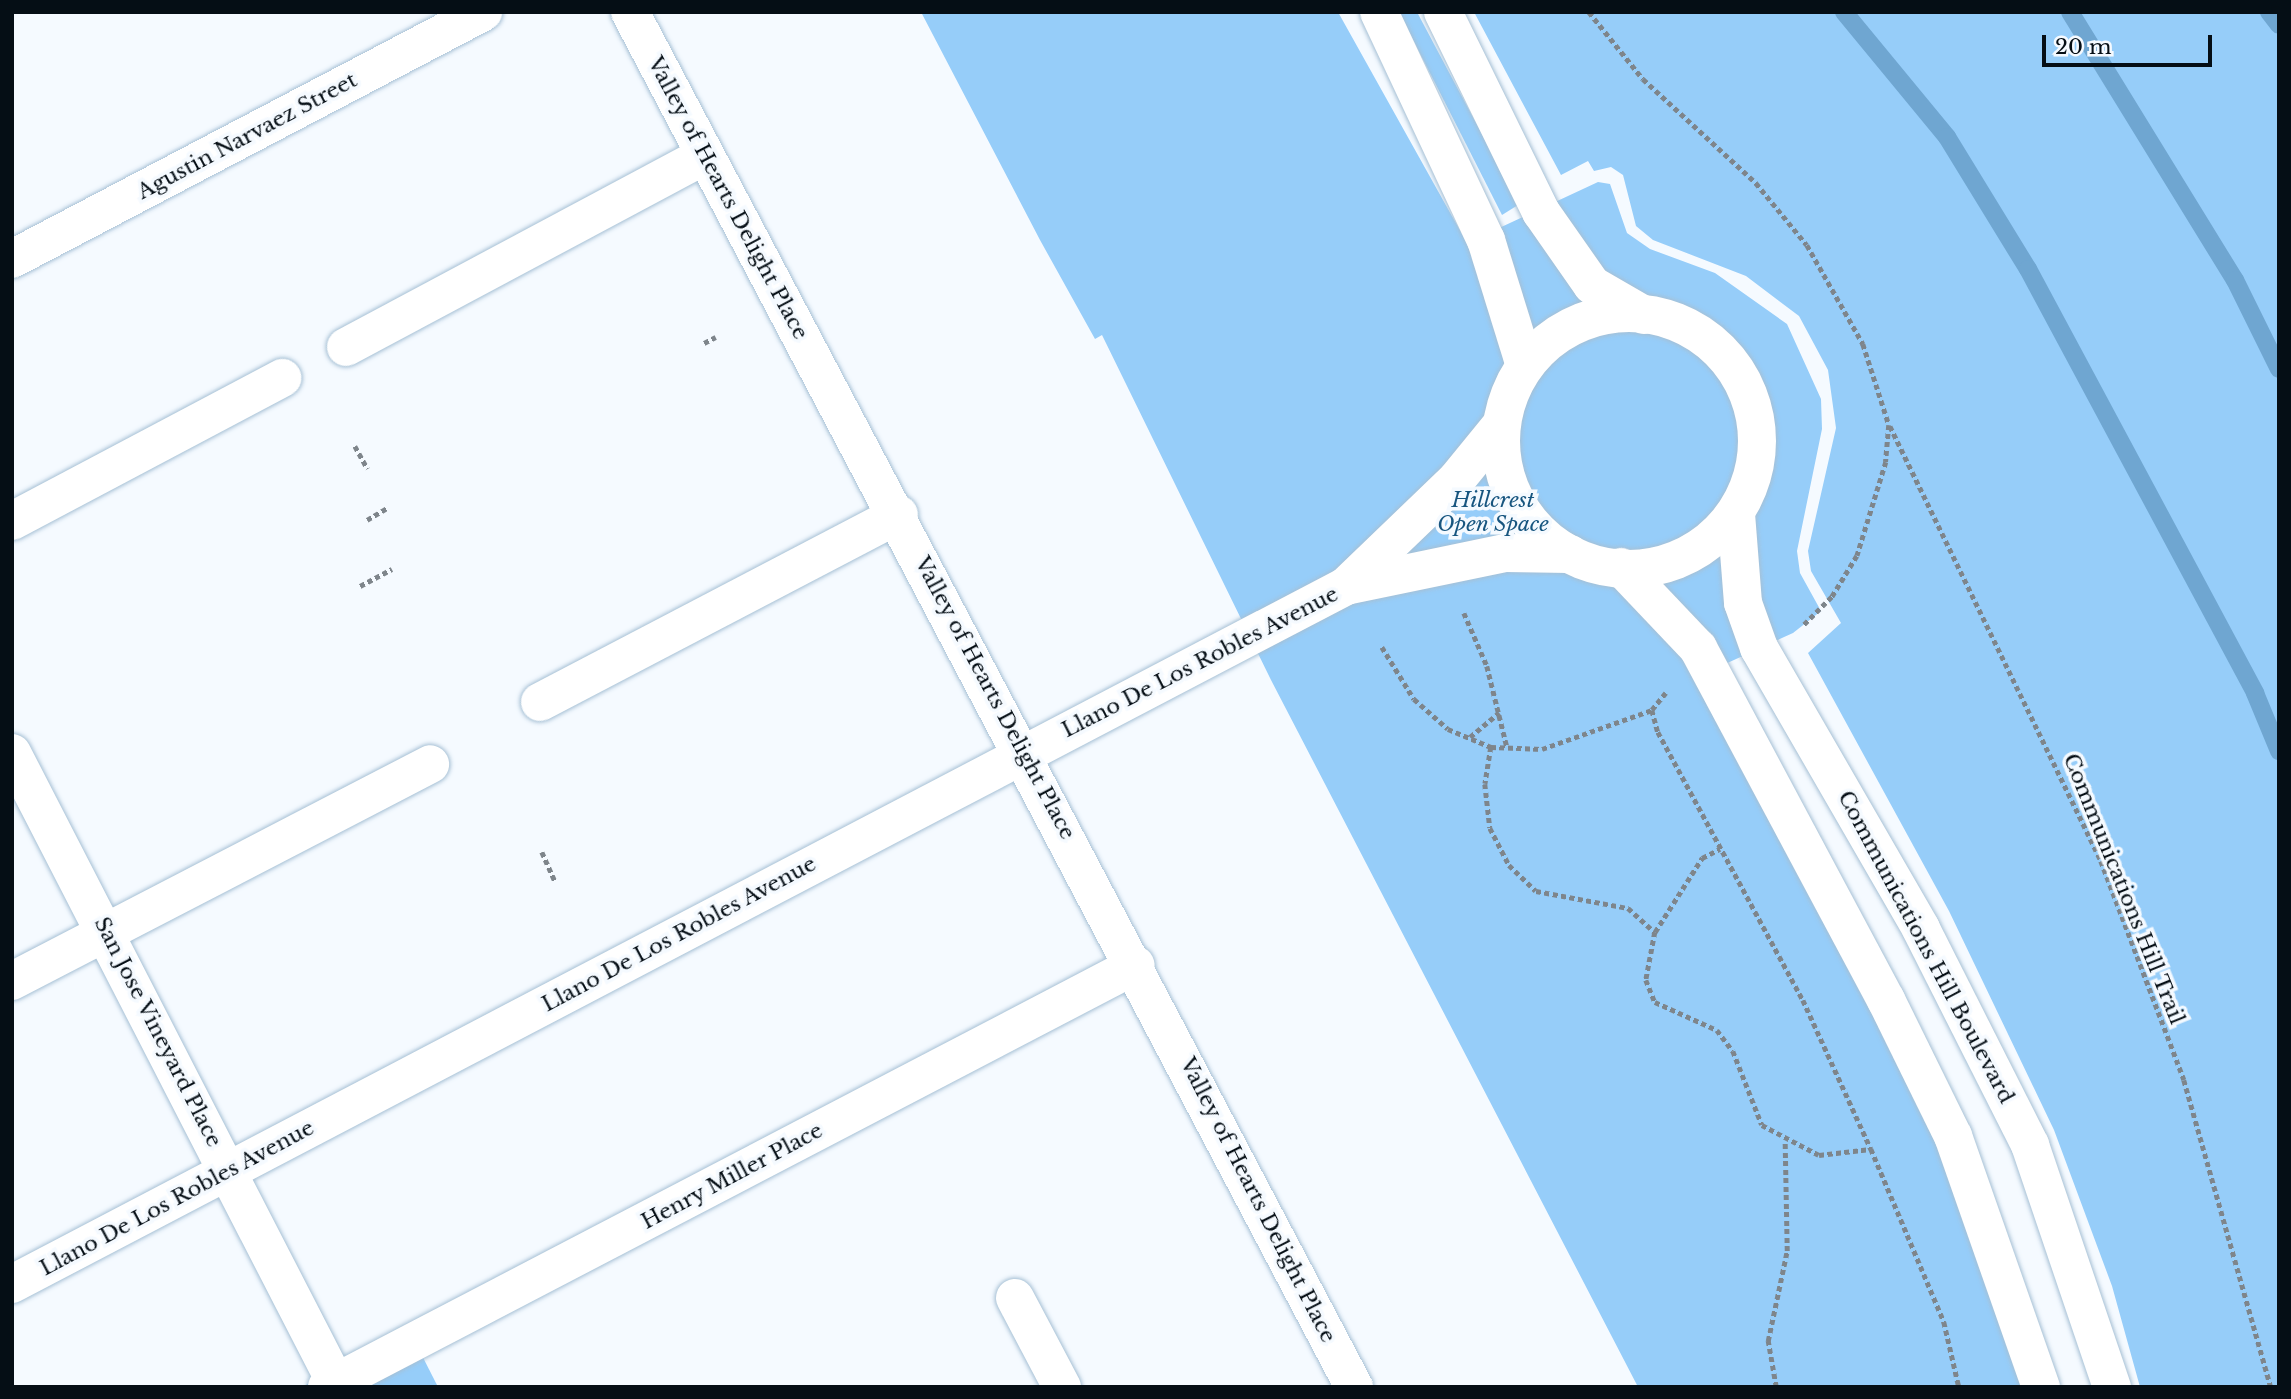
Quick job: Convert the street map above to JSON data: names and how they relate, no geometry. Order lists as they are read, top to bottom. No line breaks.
{"streets":{"street":["Agustin Narvaez Street","Valley of Hearts Delight Place","Llano De Los Robles Avenue","Communications Hill Boulevard","San Jose Vineyard Place","Henry Miller Place"],"path":["Communications Hill Trail"]},"crossings":[["Valley of Hearts Delight Place","Llano De Los Robles Avenue"],["Valley of Hearts Delight Place","Henry Miller Place"],["Llano De Los Robles Avenue","San Jose Vineyard Place"],["San Jose Vineyard Place","Henry Miller Place"]],"parks":["Hillcrest Open Space"],"scale_bar":"20 m"}
